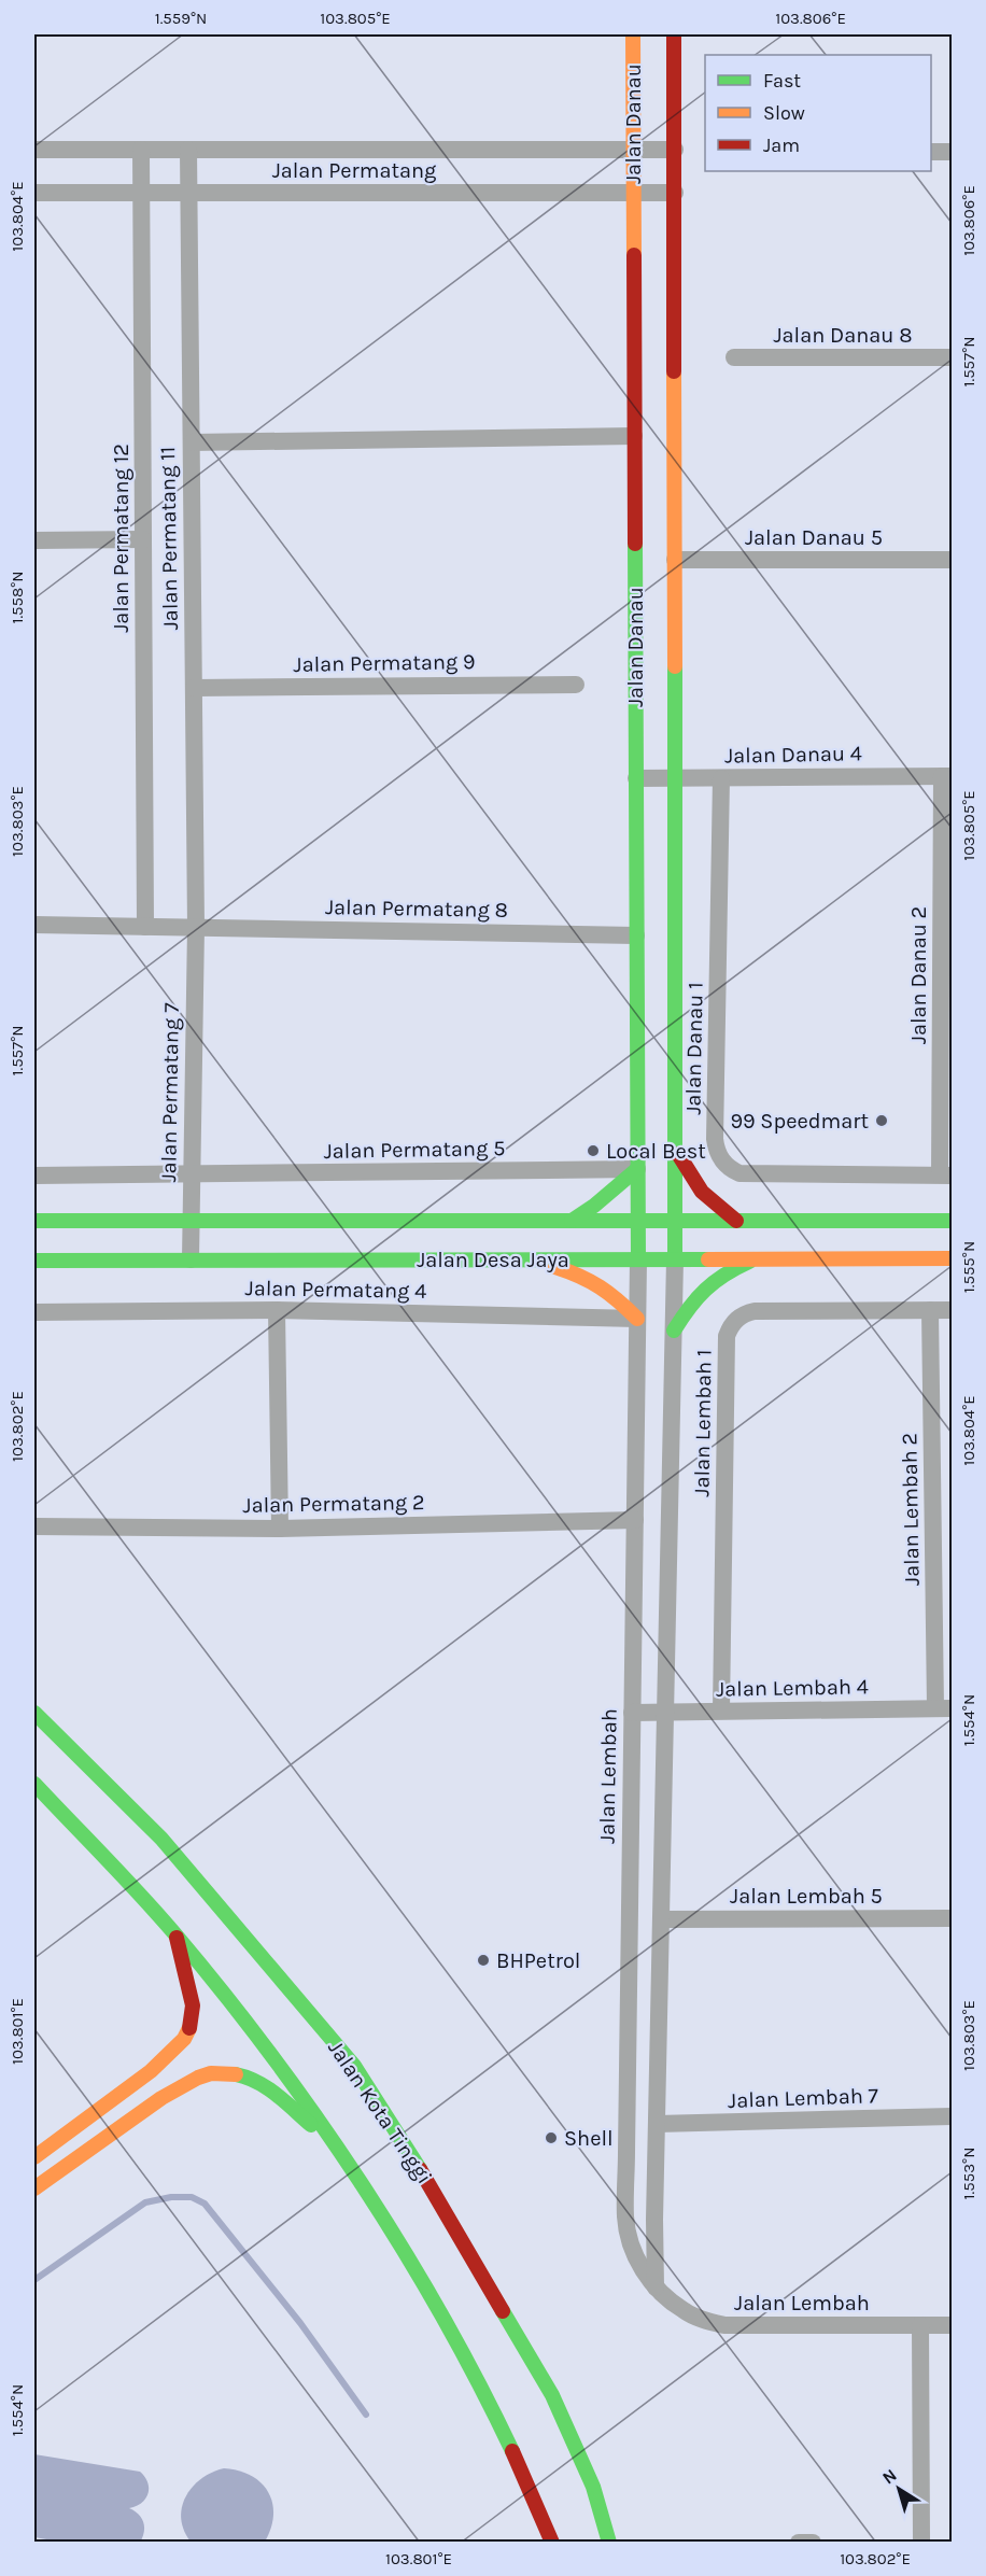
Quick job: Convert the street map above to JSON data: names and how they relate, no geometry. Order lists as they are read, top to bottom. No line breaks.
{"streets":{"main road":["Jalan Danau","Jalan Desa Jaya","Jalan Kota Tinggi"],"street":["Jalan Permatang","Jalan Danau 8","Jalan Danau 5","Jalan Permatang 12","Jalan Permatang 11","Jalan Permatang 9","Jalan Danau 4","Jalan Permatang 8","Jalan Danau 2","Jalan Danau 1","Jalan Permatang 7","Jalan Permatang 5","Jalan Permatang 4","Jalan Lembah 1","Jalan Permatang 2","Jalan Lembah 2","Jalan Lembah 4","Jalan Lembah","Jalan Lembah 5","Jalan Lembah 7"]},"crossings":[["Jalan Danau","Jalan Permatang"],["Jalan Danau","Jalan Danau 5"],["Jalan Danau","Jalan Danau 4"],["Jalan Danau","Jalan Permatang 8"],["Jalan Danau","Jalan Permatang 5"],["Jalan Danau","Jalan Desa Jaya"],["Jalan Danau","Jalan Lembah"],["Jalan Permatang","Jalan Permatang 12"],["Jalan Permatang","Jalan Permatang 11"],["Jalan Permatang 12","Jalan Permatang 8"],["Jalan Permatang 11","Jalan Permatang 9"],["Jalan Permatang 11","Jalan Permatang 8"],["Jalan Permatang 11","Jalan Permatang 7"],["Jalan Danau 4","Jalan Danau 2"],["Jalan Danau 4","Jalan Danau 1"],["Jalan Permatang 8","Jalan Permatang 7"],["Jalan Danau 2","Jalan Danau 1"],["Jalan Permatang 7","Jalan Permatang 5"],["Jalan Permatang 7","Jalan Desa Jaya"],["Jalan Desa Jaya","Jalan Lembah"],["Jalan Permatang 4","Jalan Lembah"],["Jalan Lembah 1","Jalan Lembah 2"],["Jalan Lembah 1","Jalan Lembah 4"],["Jalan Permatang 2","Jalan Lembah"],["Jalan Lembah 2","Jalan Lembah 4"],["Jalan Lembah 4","Jalan Lembah"]],"places":["99 Speedmart","Local Best","BHPetrol","Shell"],"legend":["Fast","Slow","Jam"],"north":"top left","coordinates":["1.559°N","103.805°E","103.806°E","103.804°E","1.557°N","1.558°N","103.803°E","1.555°N","103.802°E","1.554°N","103.801°E","1.553°N"]}
